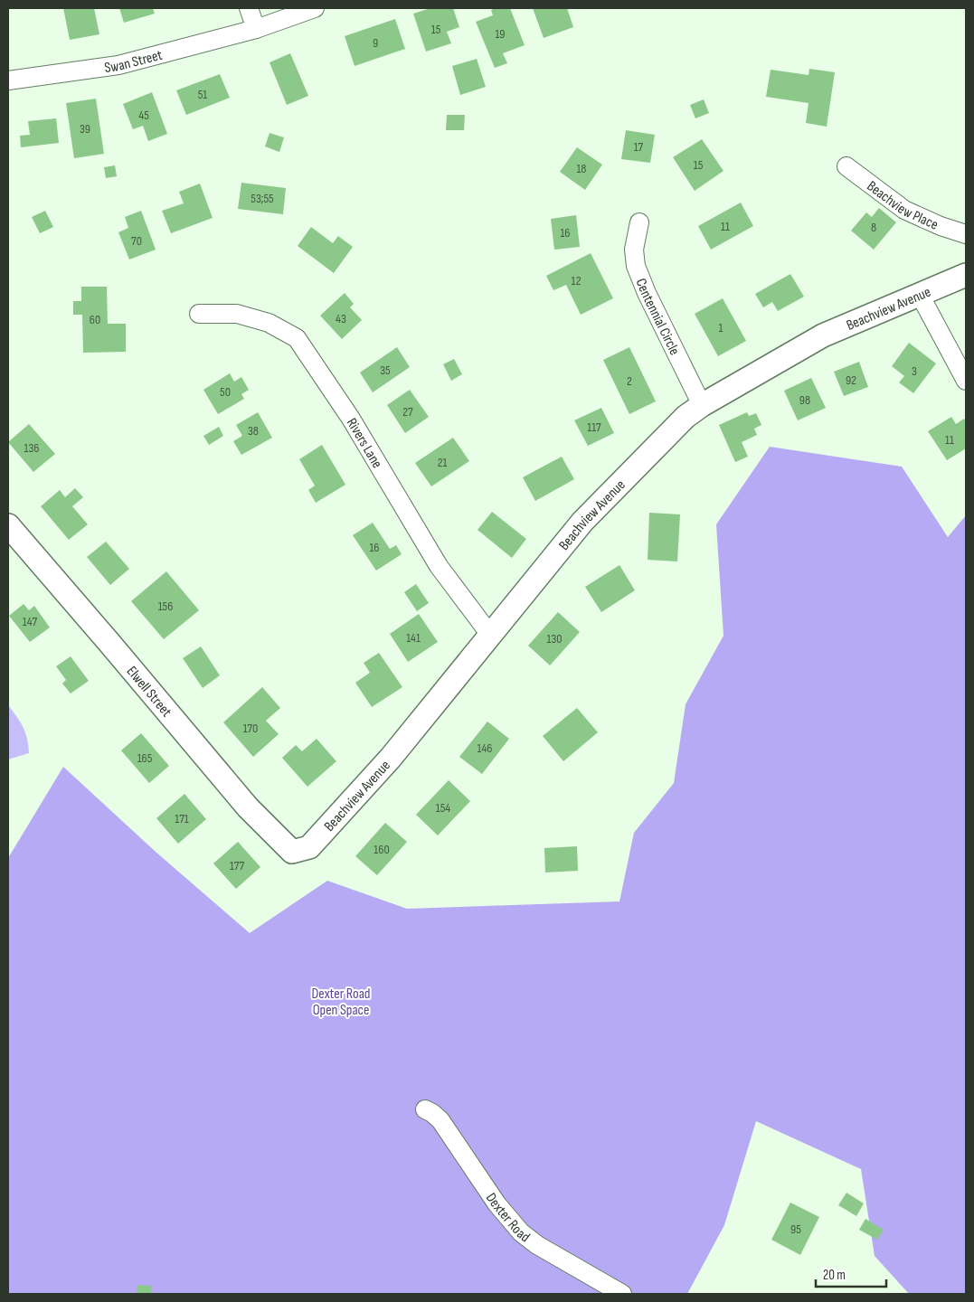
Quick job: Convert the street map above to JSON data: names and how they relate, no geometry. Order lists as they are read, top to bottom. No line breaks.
{"streets":{"street":["Swan Street","Beachview Place","Beachview Avenue","Centennial Circle","Rivers Lane","Elwell Street","Dexter Road"]},"crossings":[["Beachview Avenue","Centennial Circle"],["Beachview Avenue","Rivers Lane"],["Beachview Avenue","Elwell Street"]],"parks":["Dexter Road Open Space"],"house_numbers":["15","19","9","51","45","39","17","15","18","53;55","11","8","16","70","12","43","60","1","35","3","92","2","50","98","27","117","38","11","136","21","16","156","147","141","130","170","146","165","154","171","160","177","95"],"scale_bar":"20 m"}
